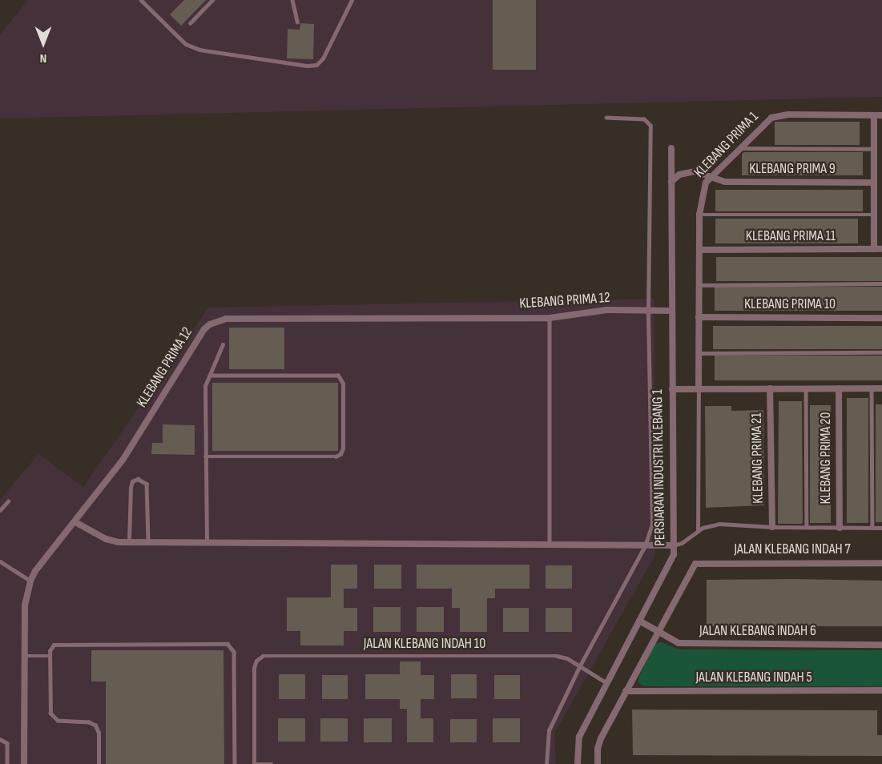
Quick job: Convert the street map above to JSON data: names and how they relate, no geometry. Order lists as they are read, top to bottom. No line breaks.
{"streets":{"street":["KLEBANG PRIMA 1","KLEBANG PRIMA 9","KLEBANG PRIMA 11","KLEBANG PRIMA 12","KLEBANG PRIMA 10","KLEBANG PRIMA 21","KLEBANG PRIMA 20","PERSIARAN INDUSTRI KLEBANG 1","JALAN KLEBANG INDAH 7","JALAN KLEBANG INDAH 6","JALAN KLEBANG INDAH 5"],"lane":["JALAN KLEBANG INDAH 10"]},"crossings":[["KLEBANG PRIMA 1","KLEBANG PRIMA 9"],["KLEBANG PRIMA 1","KLEBANG PRIMA 11"],["KLEBANG PRIMA 1","KLEBANG PRIMA 10"],["KLEBANG PRIMA 9","PERSIARAN INDUSTRI KLEBANG 1"],["KLEBANG PRIMA 12","PERSIARAN INDUSTRI KLEBANG 1"],["PERSIARAN INDUSTRI KLEBANG 1","JALAN KLEBANG INDAH 6"],["PERSIARAN INDUSTRI KLEBANG 1","JALAN KLEBANG INDAH 10"],["JALAN KLEBANG INDAH 7","JALAN KLEBANG INDAH 6"]],"north":"bottom"}
